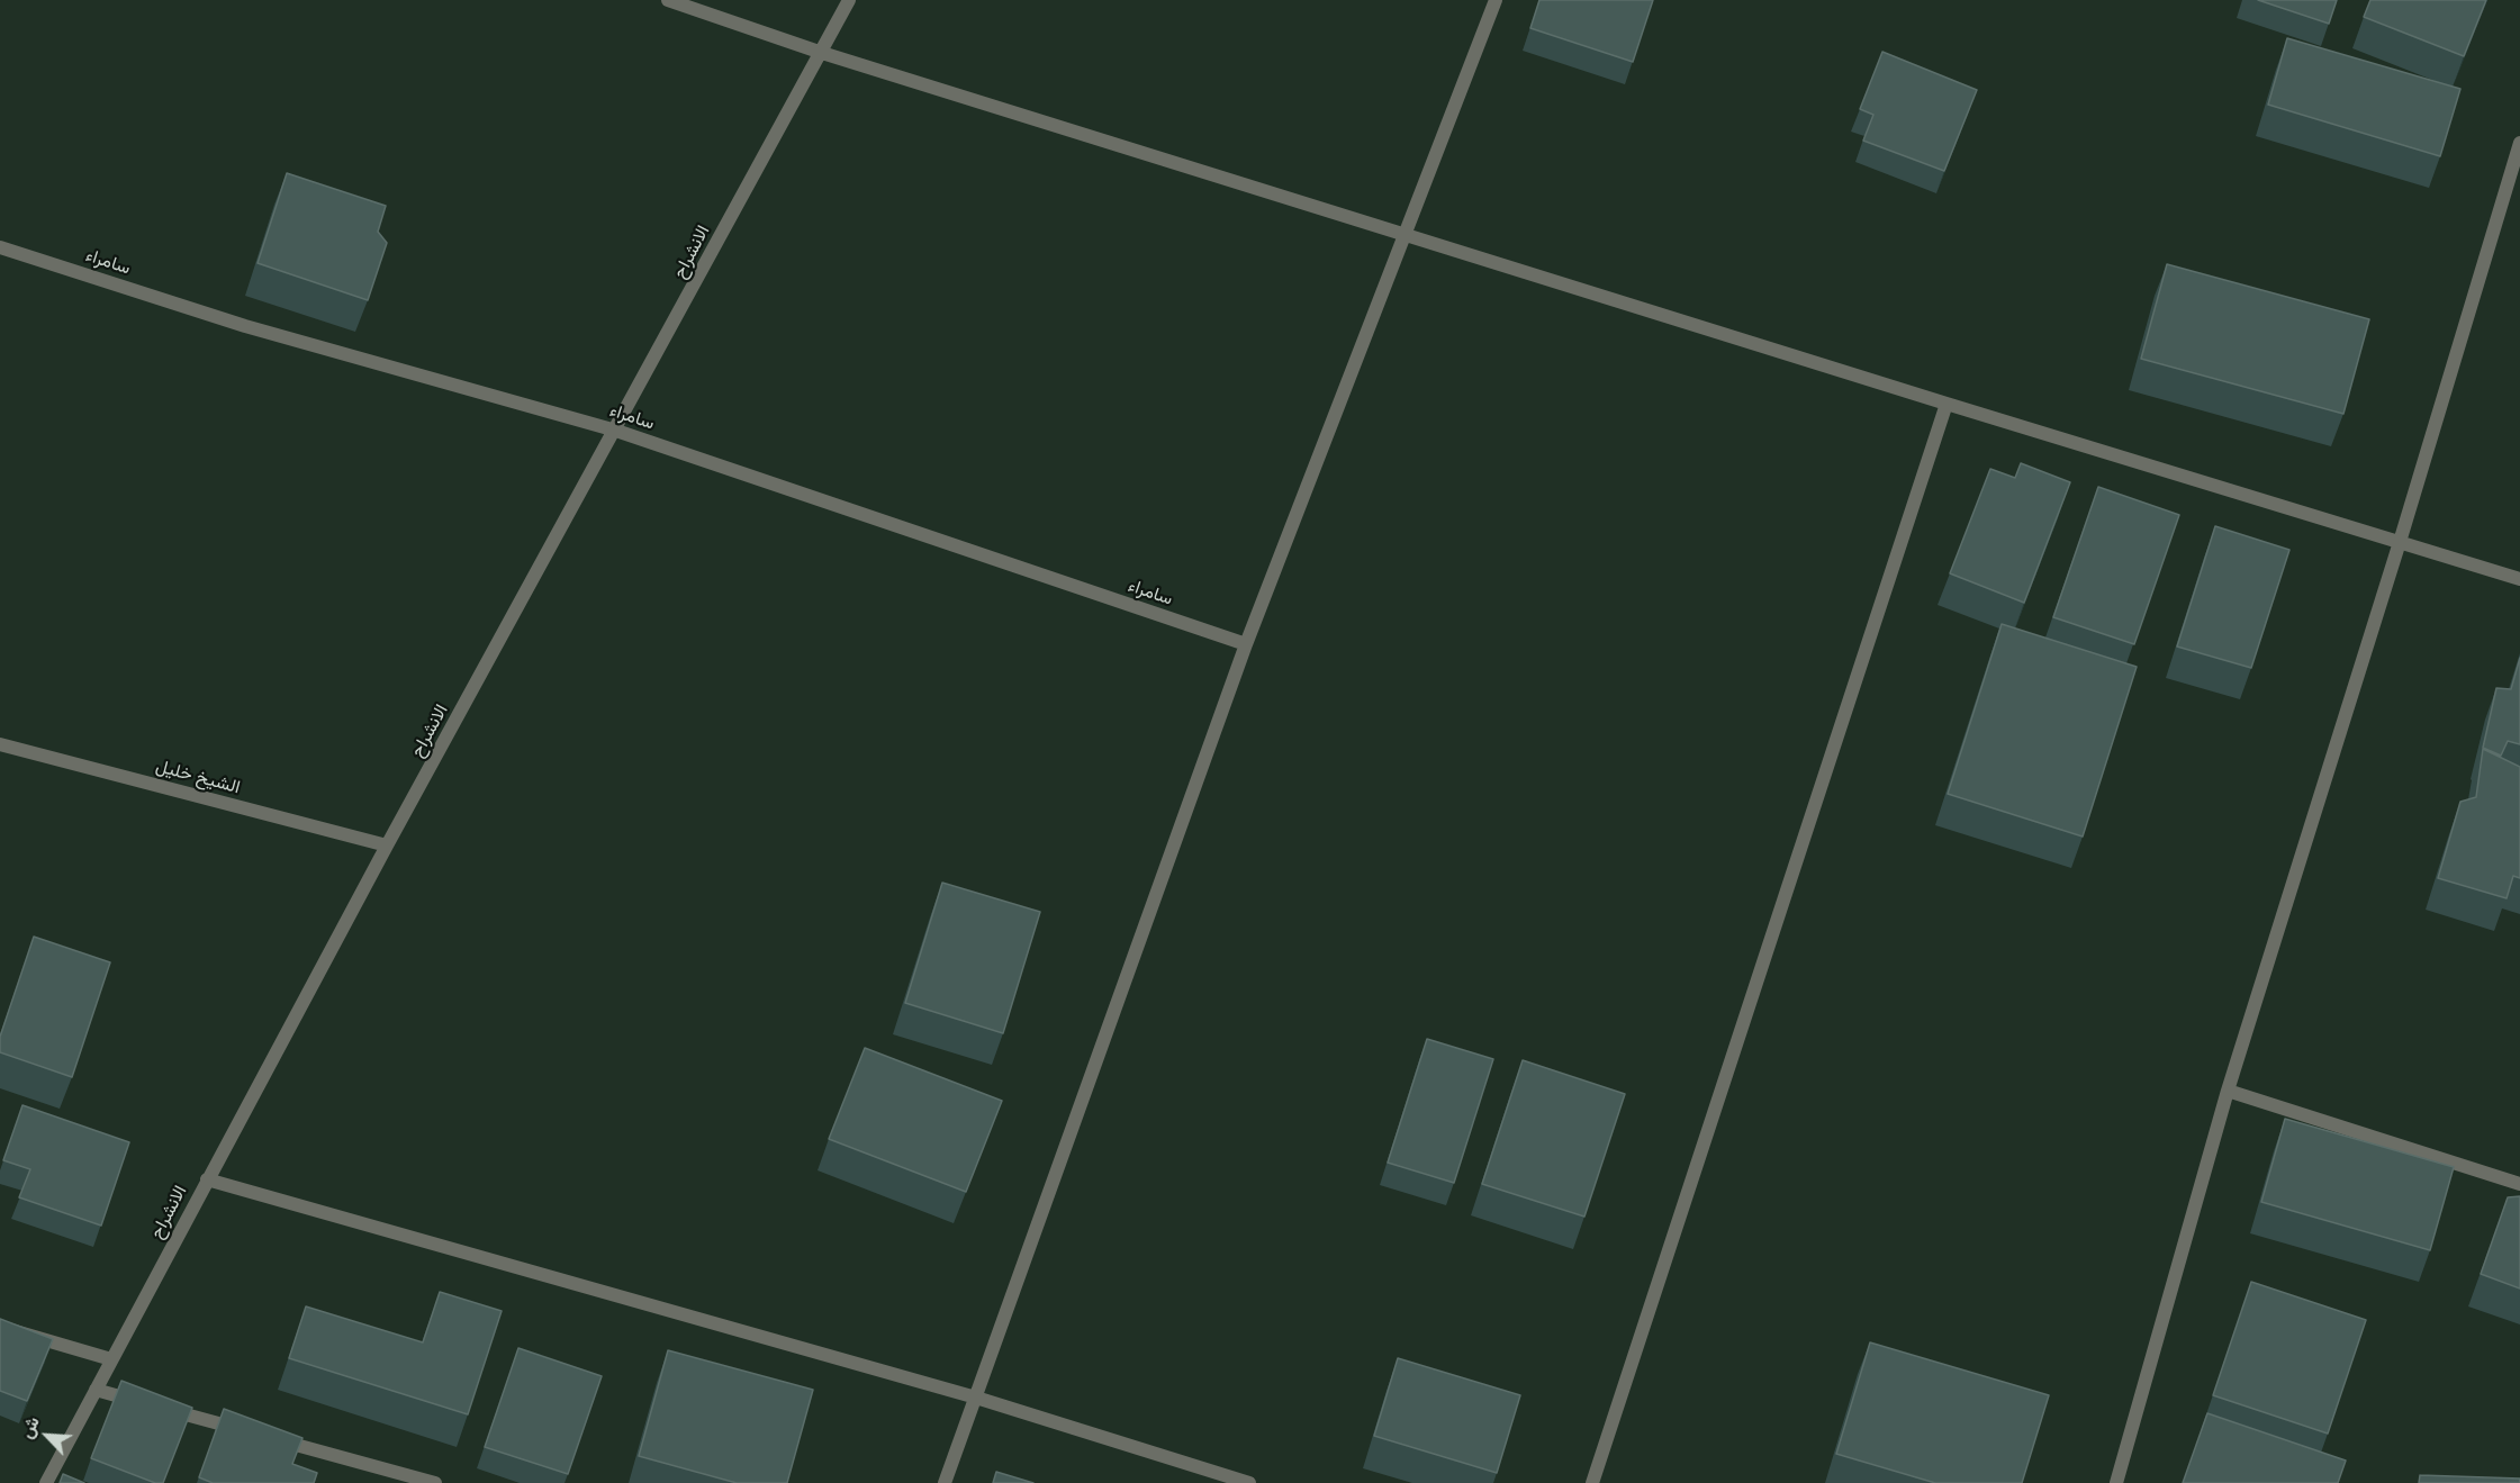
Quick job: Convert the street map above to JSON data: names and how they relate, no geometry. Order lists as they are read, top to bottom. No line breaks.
{"streets":{"street":["الانشراح","سامراء","الشيخ خليل"]},"crossings":[["الانشراح","سامراء"],["الانشراح","الشيخ خليل"]],"north":"top left"}
